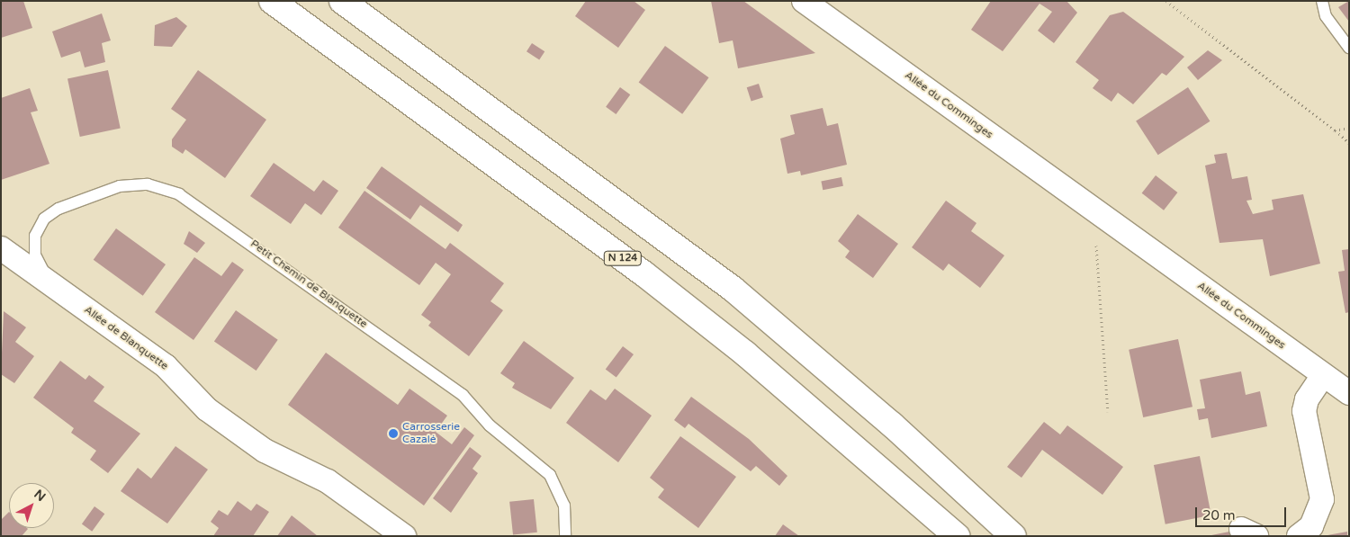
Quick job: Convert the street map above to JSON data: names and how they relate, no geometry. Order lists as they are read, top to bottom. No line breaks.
{"streets":{"highway":["N 124"],"street":["Allée du Comminges","Allée de Blanquette"],"lane":["Petit Chemin de Blanquette"]},"crossings":[["Petit Chemin de Blanquette","Allée de Blanquette"]],"places":["Carrosserie Cazalé"],"scale_bar":"20 m","north":"top right"}
